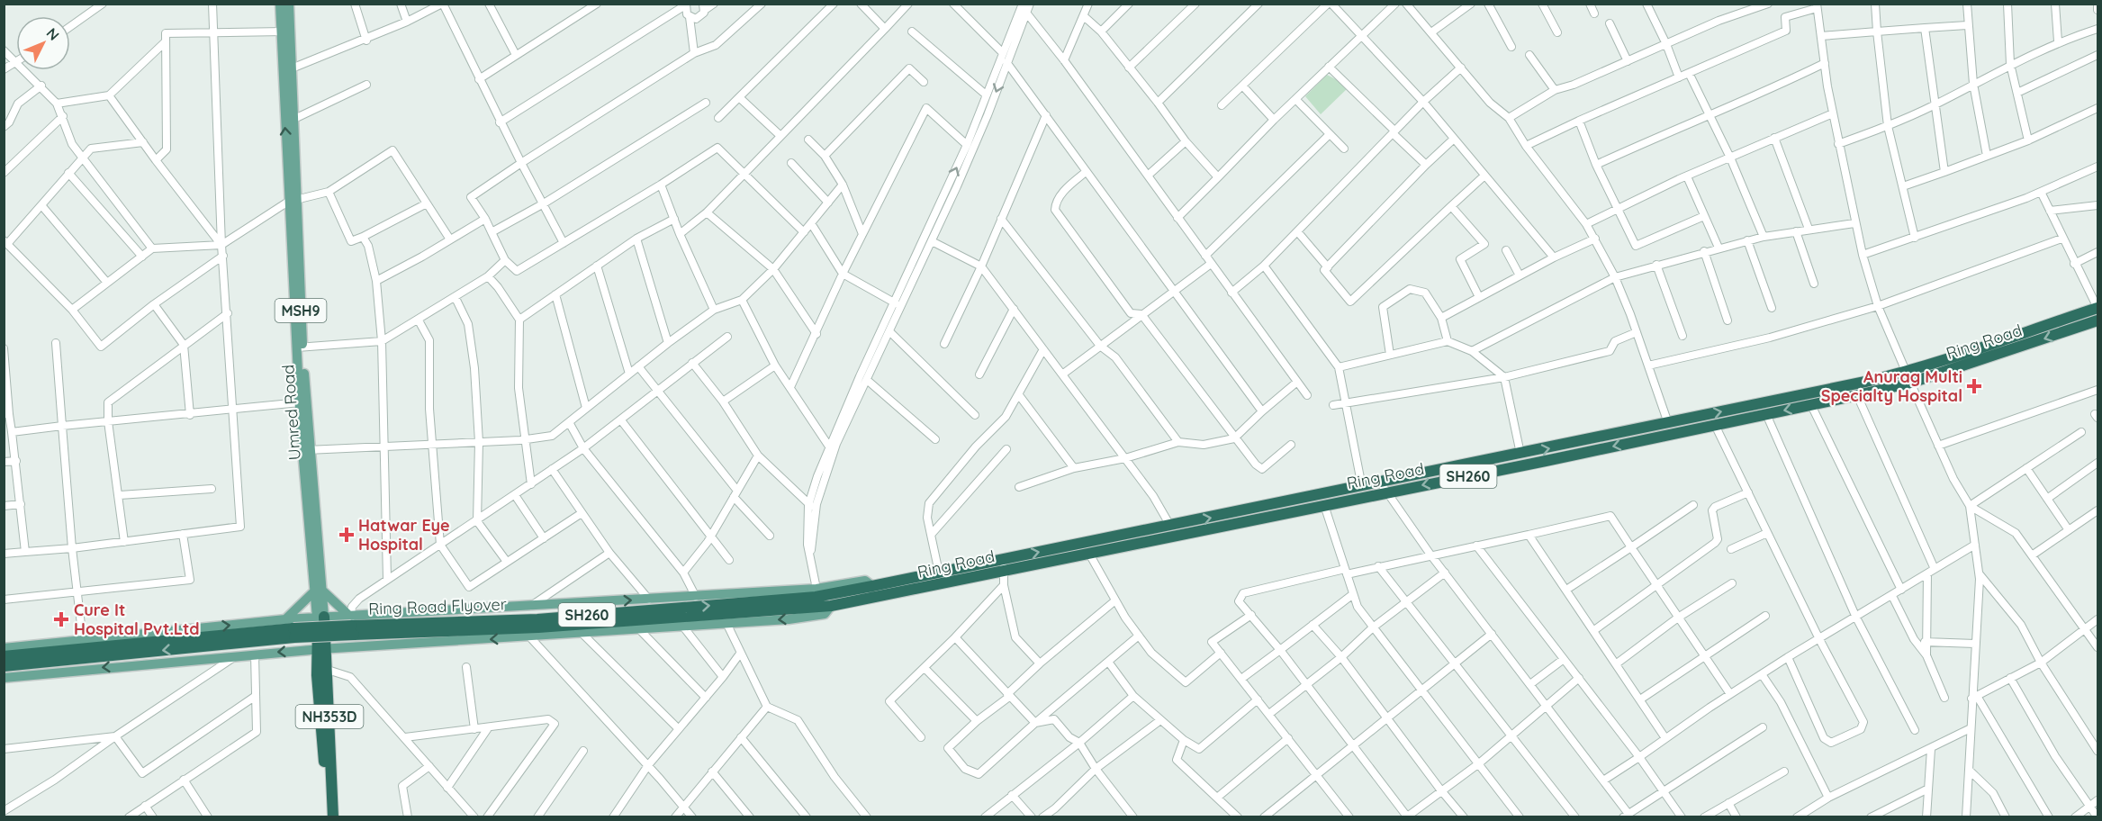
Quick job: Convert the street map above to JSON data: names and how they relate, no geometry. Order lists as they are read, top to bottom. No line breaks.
{"streets":{"highway":["Ring Road","SH260","Ring Road Flyover","NH353D"],"main road":["MSH9","Umred Road"]},"crossings":[["Ring Road","Ring Road Flyover"],["Umred Road","NH353D"]],"places":{"health":["Anurag Multi Specialty Hospital","Hatwar Eye Hospital","Cure It Hospital Pvt.Ltd"]},"north":"top right"}
